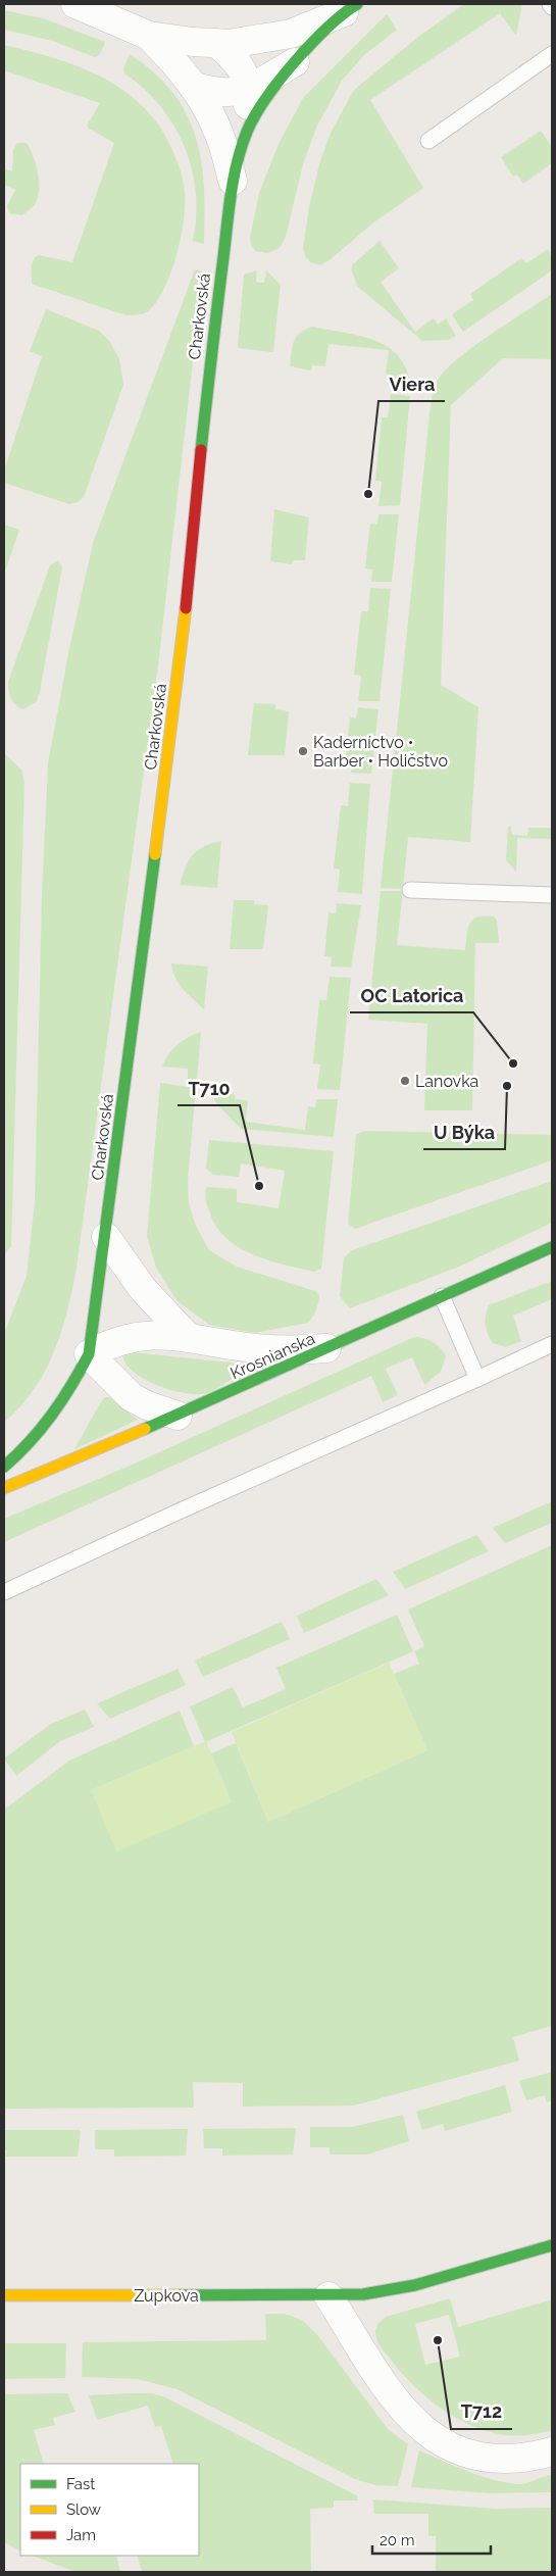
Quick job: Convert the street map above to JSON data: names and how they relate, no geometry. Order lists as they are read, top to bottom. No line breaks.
{"streets":{"street":["Charkovská","Krosnianska","Zupkova"]},"places":["Viera","Kaderníctvo • Barber • Holičstvo","OC Latorica","Lanovka","U Býka","T710","T712"],"legend":["Fast","Slow","Jam"],"scale_bar":"20 m"}
